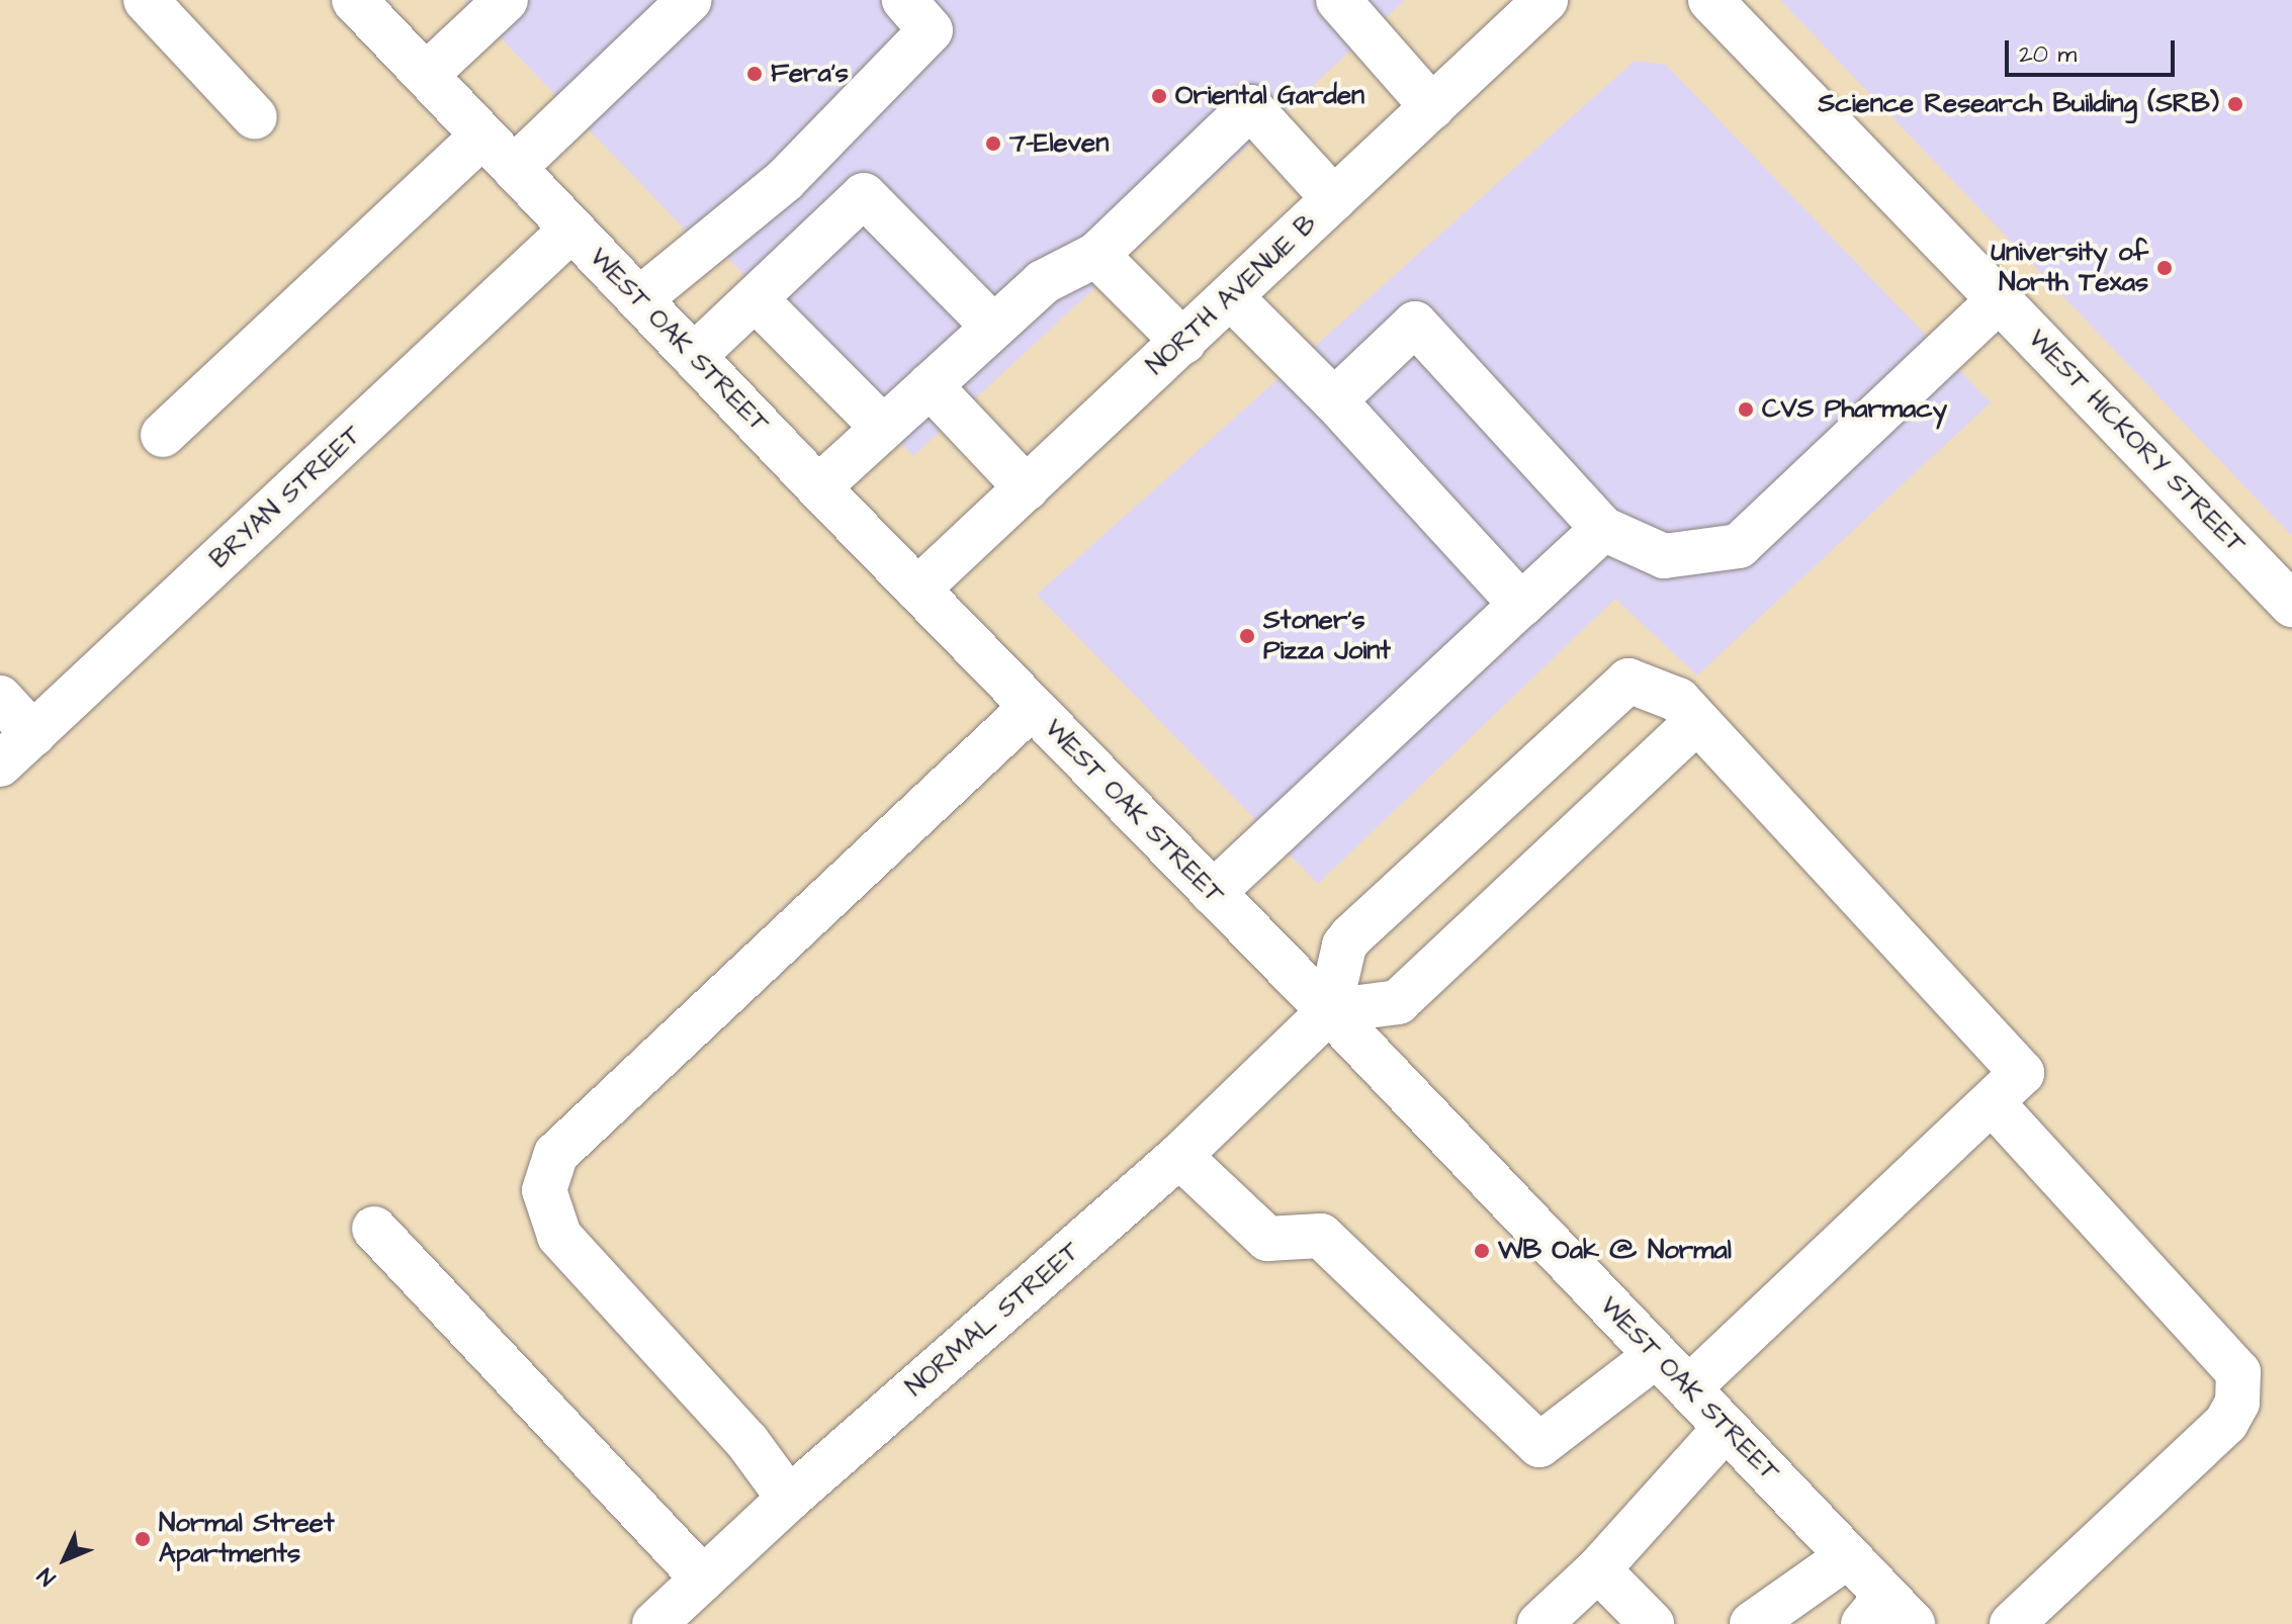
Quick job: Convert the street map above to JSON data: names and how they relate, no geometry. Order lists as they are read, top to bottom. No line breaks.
{"streets":{"main road":["NORTH AVENUE B","WEST OAK STREET","WEST HICKORY STREET","BRYAN STREET","NORMAL STREET"]},"crossings":[["NORTH AVENUE B","WEST OAK STREET"],["WEST OAK STREET","BRYAN STREET"],["WEST OAK STREET","NORMAL STREET"]],"places":["Fera's","Oriental Garden","Science Research Building (SRB)","7-Eleven","University of North Texas","CVS Pharmacy","Stoner’s Pizza Joint","WB Oak @ Normal","Normal Street Apartments"],"scale_bar":"20 m","north":"bottom left"}
